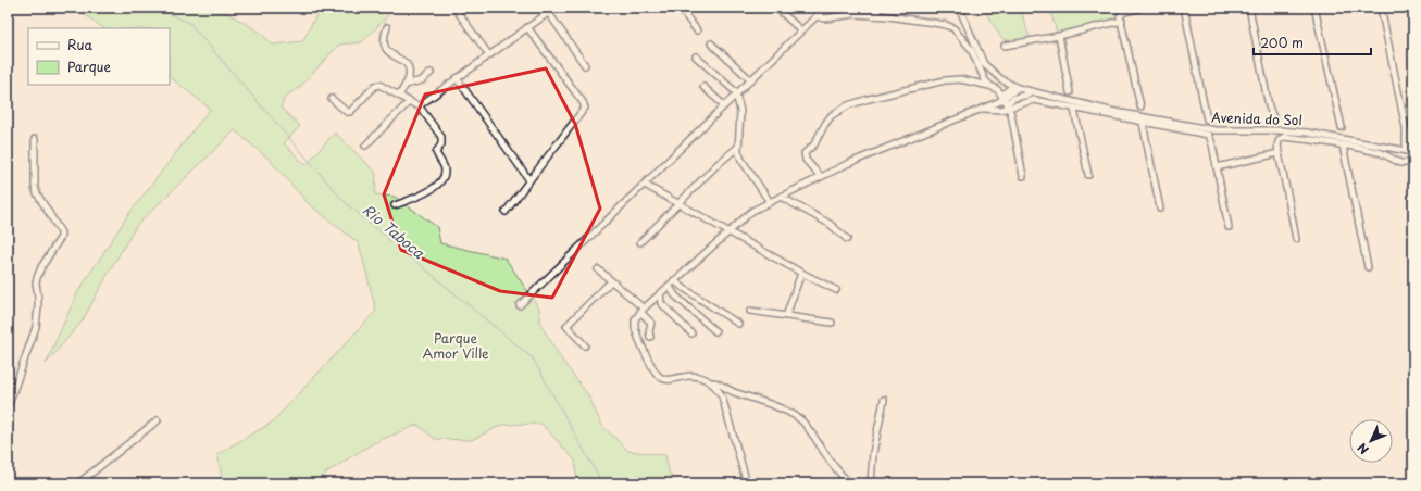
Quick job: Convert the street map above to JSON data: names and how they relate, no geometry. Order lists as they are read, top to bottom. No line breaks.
{"streets":{"street":["Avenida do Sol"]},"water":["Rio Taboca"],"parks":["Parque Amor Ville"],"legend":["Rua","Parque"],"scale_bar":"200 m","north":"bottom left"}
